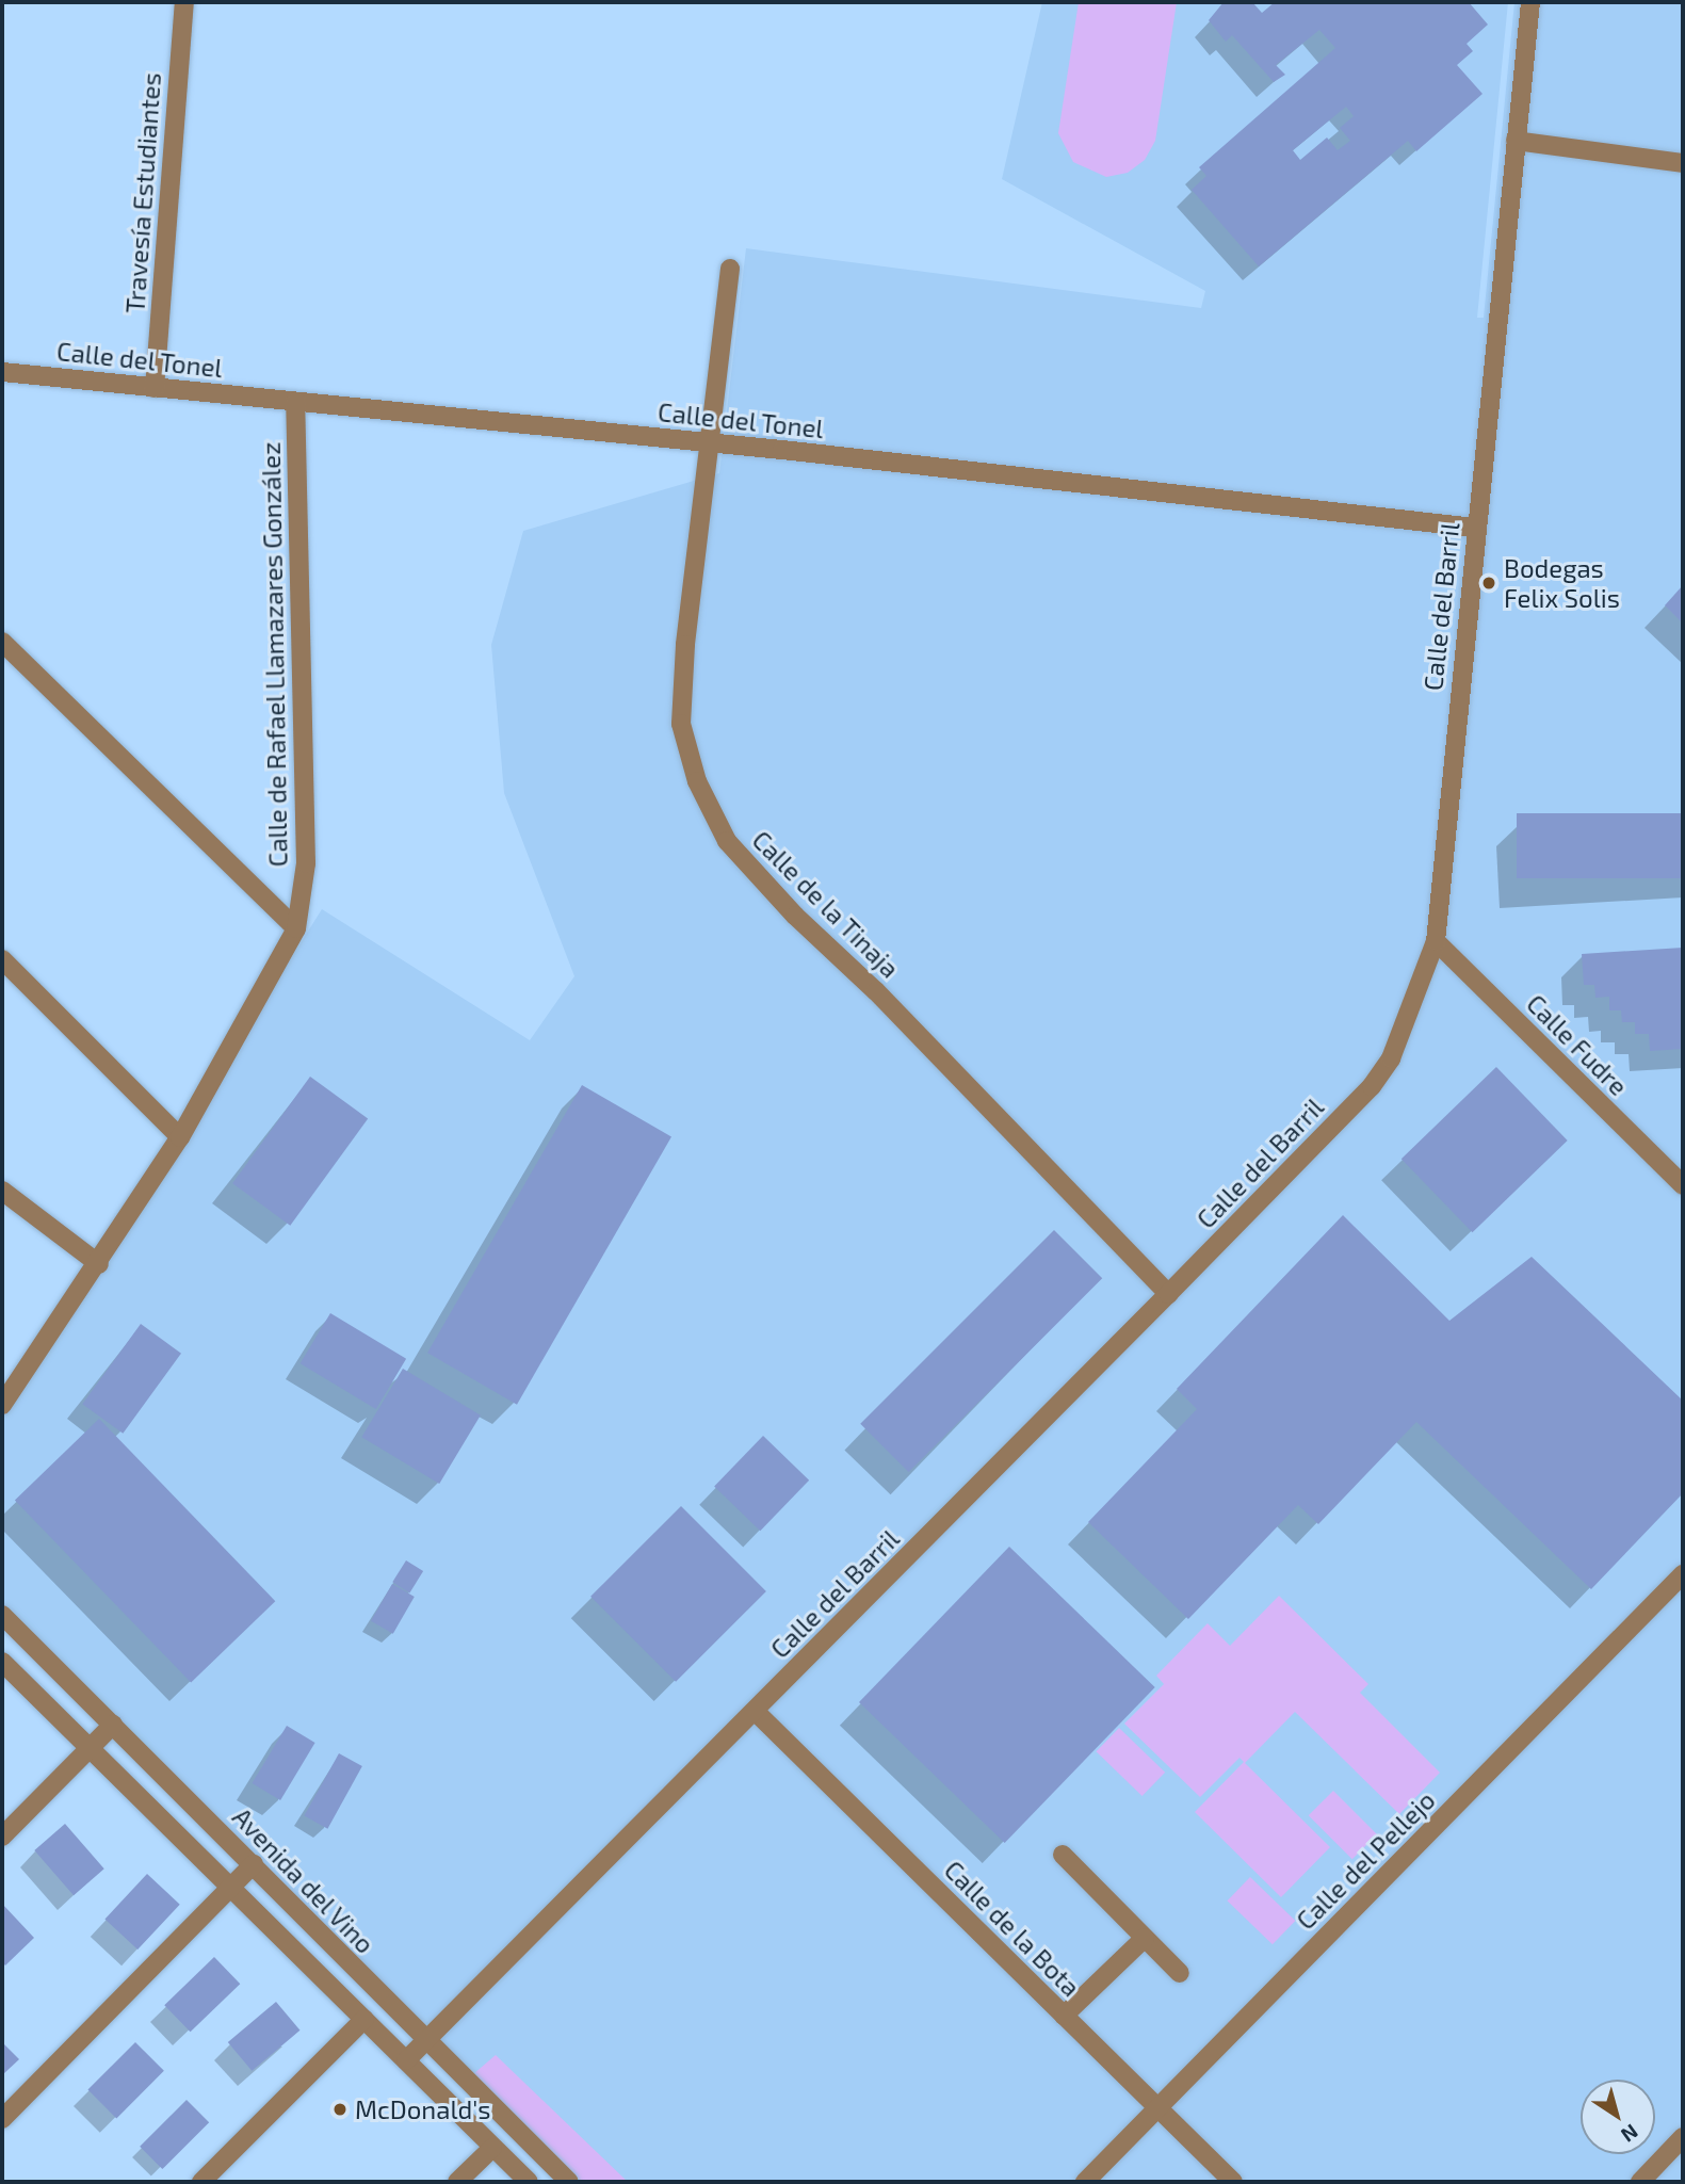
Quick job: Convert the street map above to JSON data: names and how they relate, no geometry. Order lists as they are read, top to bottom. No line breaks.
{"streets":{"street":["Travesía Estudiantes","Calle del Tonel","Calle del Barril","Calle de Rafael Llamazares González","Calle de la Tinaja","Calle Fudre","Calle del Pellejo","Avenida del Vino","Calle de la Bota"]},"crossings":[["Travesía Estudiantes","Calle del Tonel"],["Calle del Tonel","Calle del Barril"],["Calle del Tonel","Calle de Rafael Llamazares González"],["Calle del Tonel","Calle de la Tinaja"],["Calle del Barril","Calle de la Tinaja"],["Calle del Barril","Calle Fudre"],["Calle del Barril","Avenida del Vino"],["Calle del Barril","Calle de la Bota"],["Calle del Pellejo","Calle de la Bota"]],"places":["Bodegas Felix Solis","McDonald's"],"north":"bottom right"}
